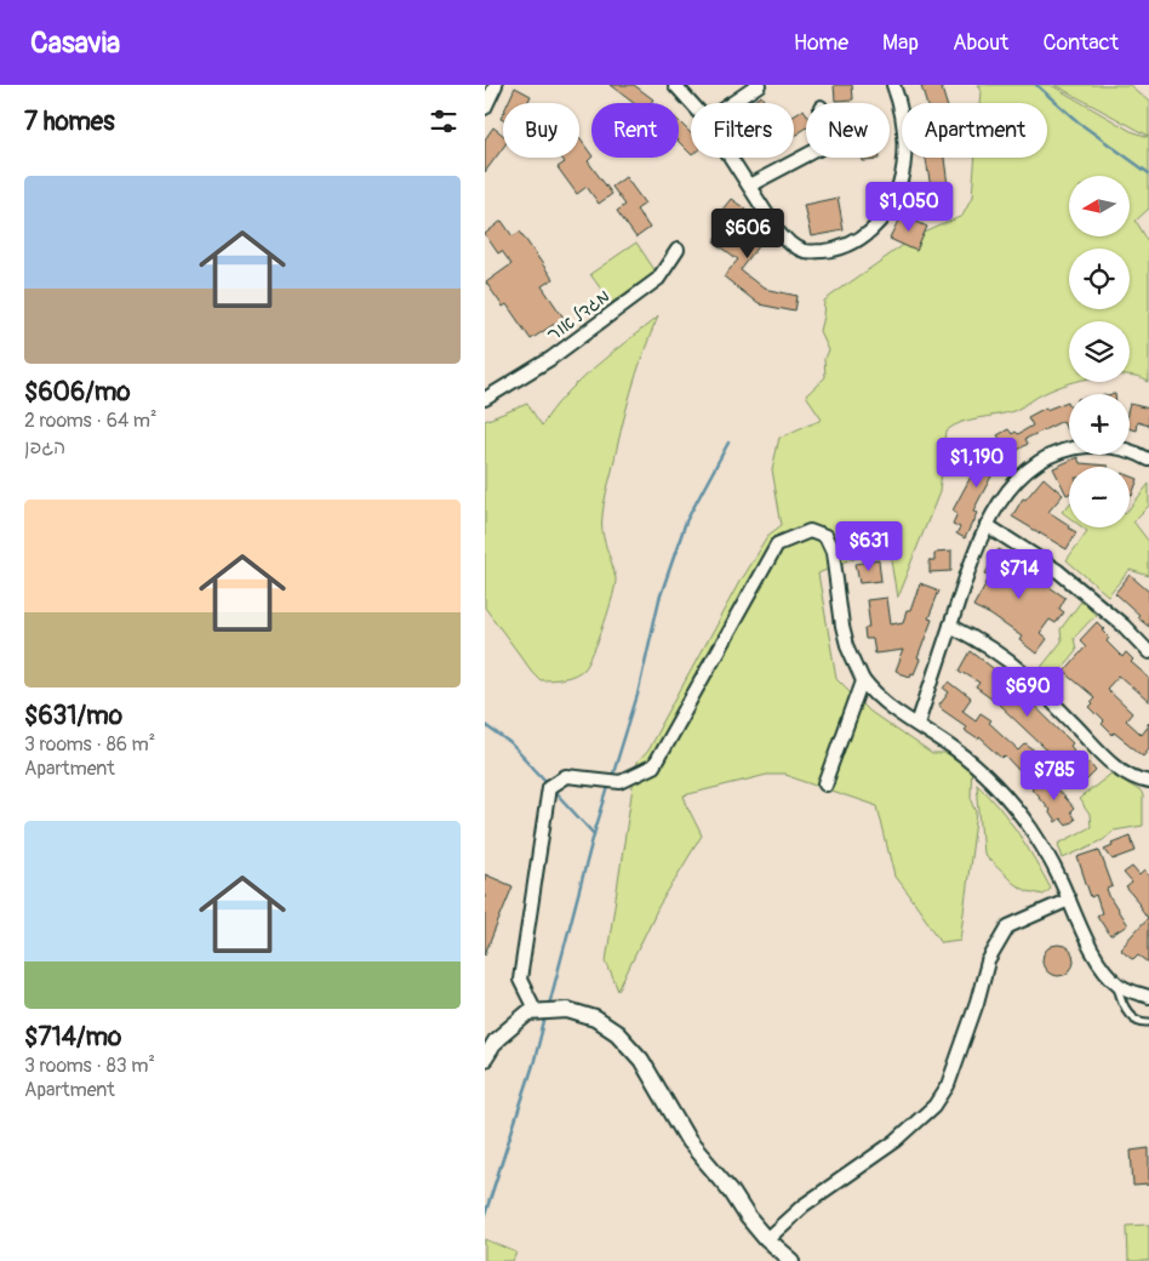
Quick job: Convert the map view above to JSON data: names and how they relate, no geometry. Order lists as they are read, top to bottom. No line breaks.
{"streets":{"street":["מגדל אור"]},"north":"left","page":{"header":"Casavia","nav":["Home","Map","About","Contact"],"heading":"7 homes","chip":["Buy","Rent","Filters","New","Apartment"],"list":[{"name":"$606/mo","note":"2 rooms · 64 m² · הגפן"},{"name":"$631/mo","note":"3 rooms · 86 m² · Apartment"},{"name":"$714/mo","note":"3 rooms · 83 m² · Apartment"}],"map_buttons":["+","−"],"price":["$1,050","$606","$1,190","$631","$714","$690","$785"]}}
